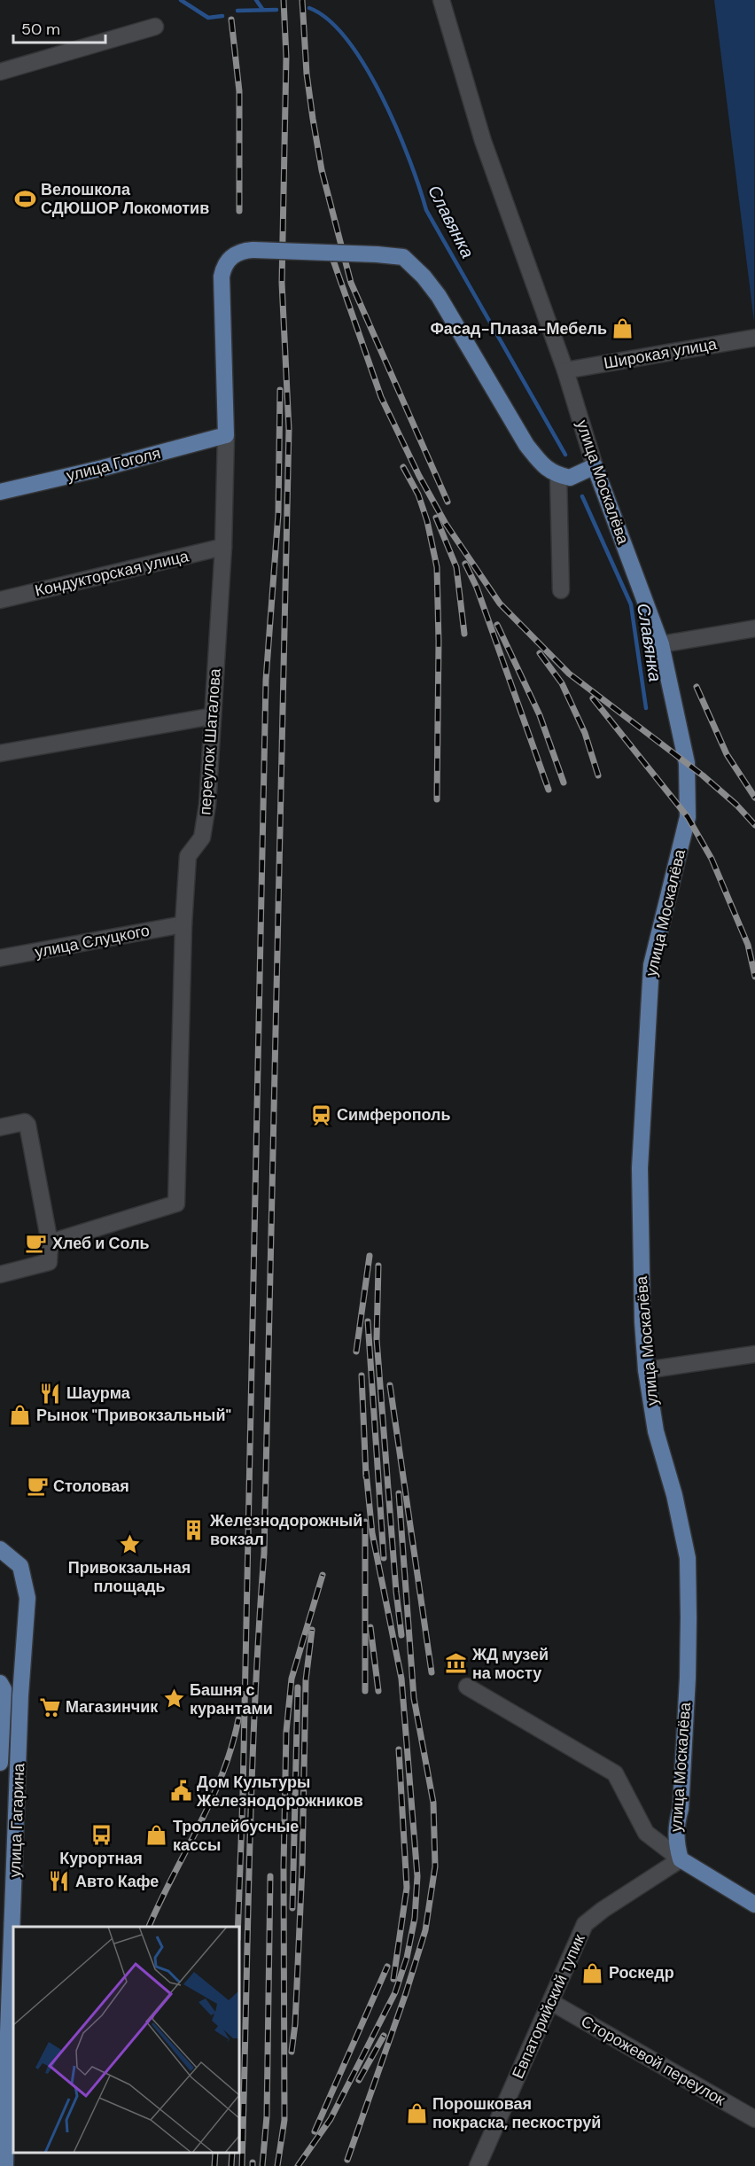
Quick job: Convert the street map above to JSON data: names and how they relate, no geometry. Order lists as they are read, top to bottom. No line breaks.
{"streets":{"main road":["улица Гоголя","улица Москалёва","улица Гагарина"],"street":["Широкая улица","Кондукторская улица","переулок Шаталова","улица Слуцкого","Евпаторийский тупик","Сторожевой переулок"]},"crossings":[["Широкая улица","улица Москалёва"],["улица Гоголя","переулок Шаталова"],["улица Москалёва","Евпаторийский тупик"],["Кондукторская улица","переулок Шаталова"],["переулок Шаталова","улица Слуцкого"],["Евпаторийский тупик","Сторожевой переулок"]],"water":["Славянка"],"places":{"sports":["Велошкола СДЮШОР Локомотив"],"shop":["Фасад-Плаза-Мебель","Рынок \"Привокзальный\"","Троллейбусные кассы","Роскедр","Порошковая покраска, пескоструй"],"station":["Симферополь"],"cafe":["Хлеб и Соль","Столовая"],"restaurant":["Шаурма","Авто Кафе"],"building":["Железнодорожный вокзал"],"place":["Привокзальная площадь","Башня с курантами"],"museum":["ЖД музей на мосту"],"supermarket":["Магазинчик"],"public building":["Дом Культуры Железнодорожников"],"bus stop":["Курортная"]},"scale_bar":"50 m"}
